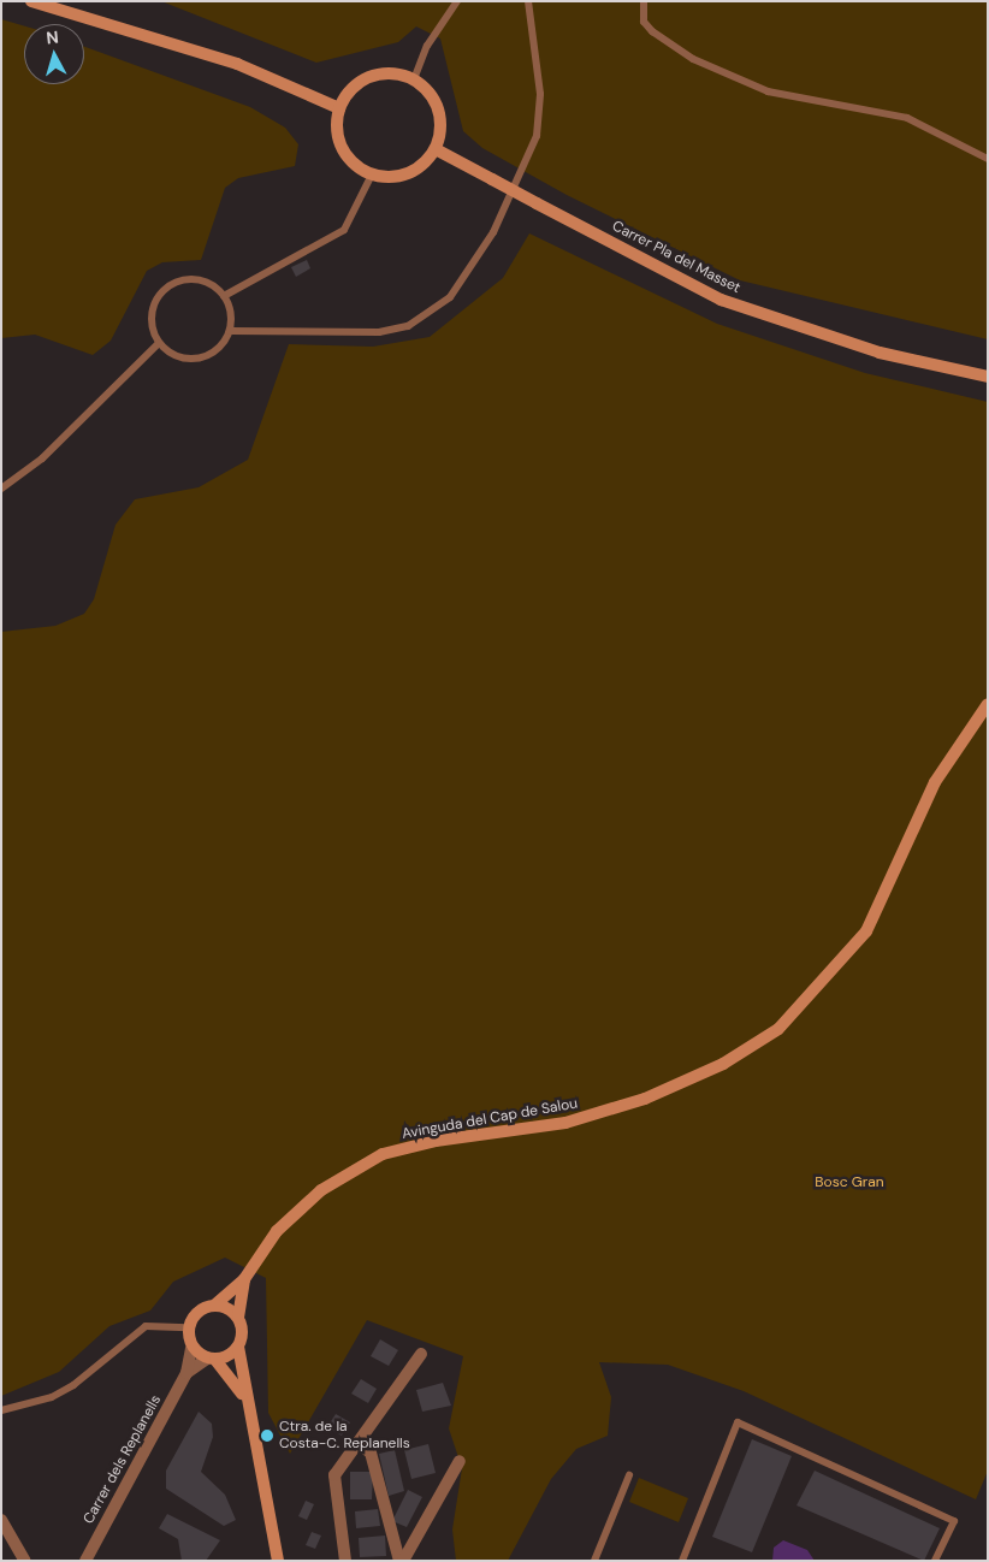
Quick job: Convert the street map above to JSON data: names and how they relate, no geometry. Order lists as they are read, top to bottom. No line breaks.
{"streets":{"street":["Carrer Pla del Masset","Avinguda del Cap de Salou","Carrer dels Replanells"]},"crossings":[["Avinguda del Cap de Salou","Carrer dels Replanells"]],"parks":["Bosc Gran"],"places":["Ctra. de la Costa-C. Replanells"],"north":"top"}
